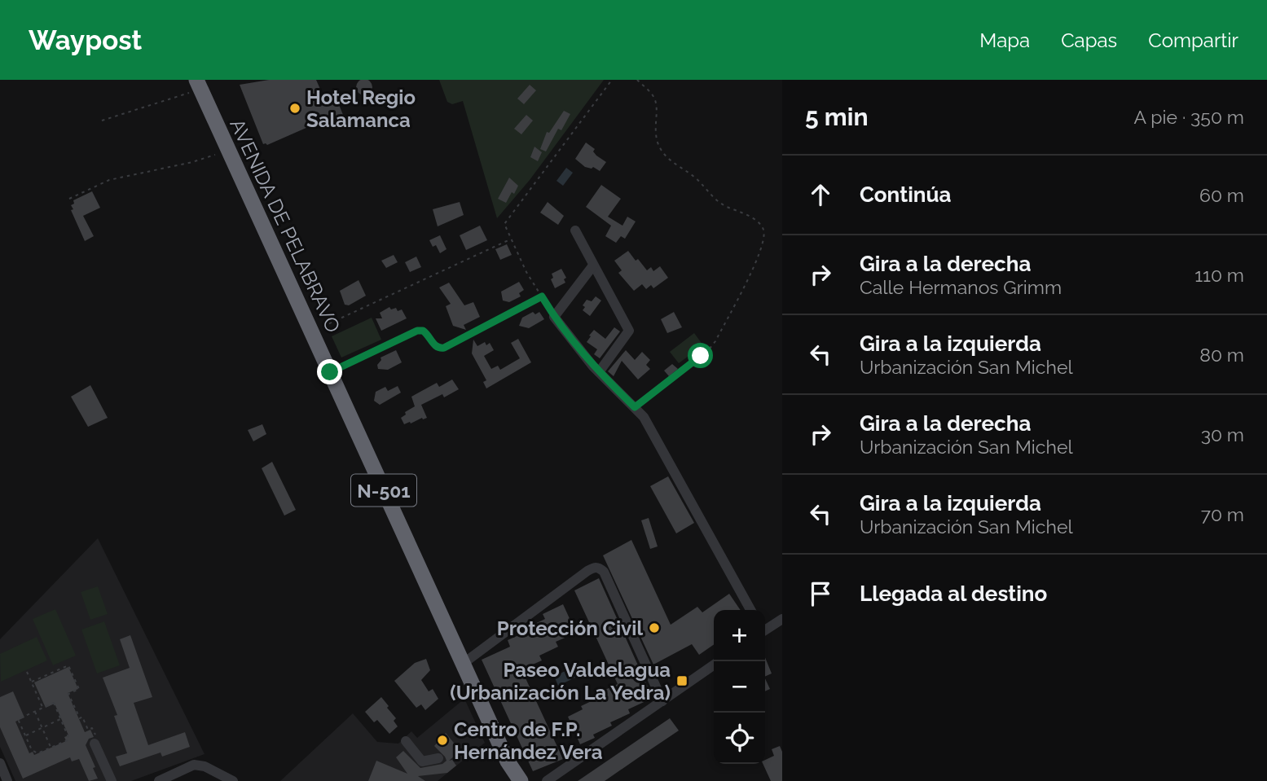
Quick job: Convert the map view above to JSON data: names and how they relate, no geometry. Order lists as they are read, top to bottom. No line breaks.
{"streets":{"highway":["AVENIDA DE PELABRAVO","N-501"]},"places":{"other":["Hotel Regio Salamanca","Protección Civil","Centro de F.P. Hernández Vera"],"transit":["Paseo Valdelagua (Urbanización La Yedra)"]},"page":{"header":"Waypost","nav":["Mapa","Capas","Compartir"],"heading":["5 min","A pie · 350 m"],"list":[["Continúa","60 m"],["Gira a la derecha","Calle Hermanos Grimm","110 m"],["Gira a la izquierda","Urbanización San Michel","80 m"],["Gira a la derecha","Urbanización San Michel","30 m"],["Gira a la izquierda","Urbanización San Michel","70 m"],"Llegada al destino"],"map_buttons":["+","−"]}}
